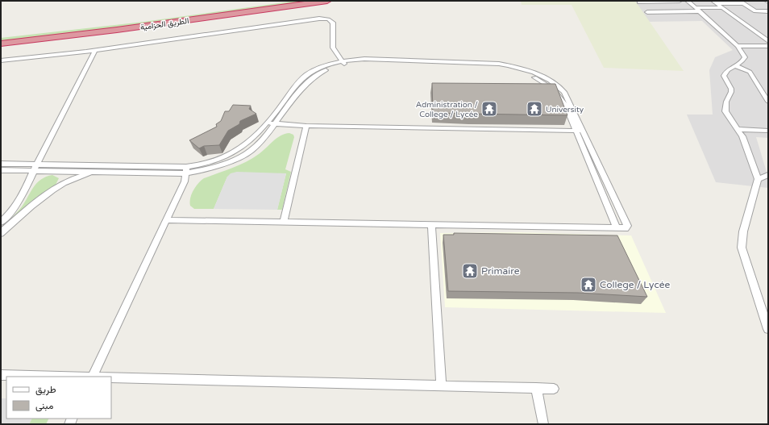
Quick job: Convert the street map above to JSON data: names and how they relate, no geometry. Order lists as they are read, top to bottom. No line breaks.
{"streets":{"highway":["الطريق الحزامية"]},"places":{"temple":["Administration / College / Lycée","University","Primaire","College / Lycée"]},"legend":["طريق","مبنى"]}
